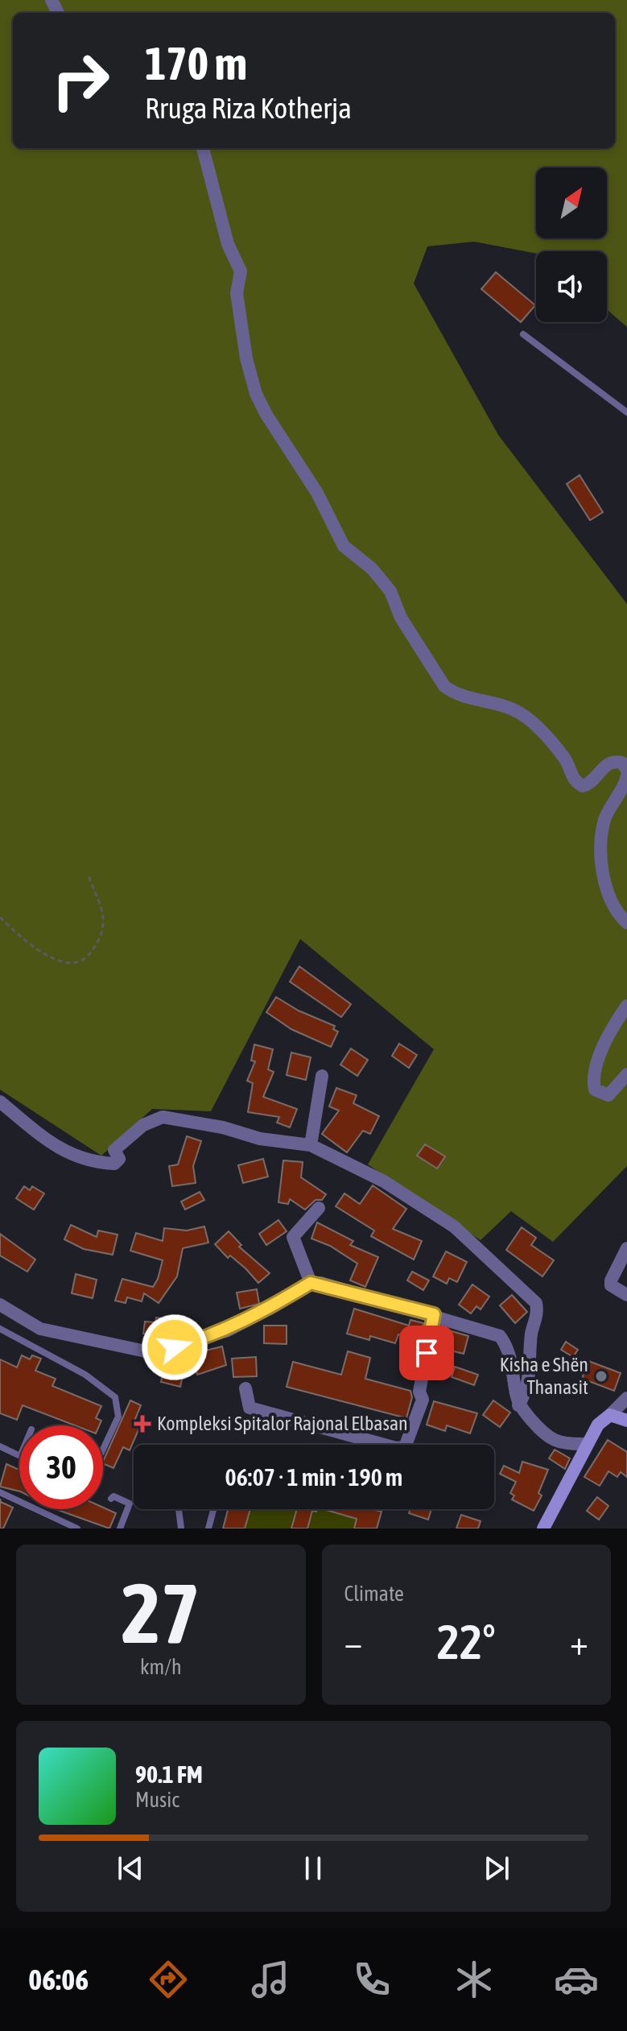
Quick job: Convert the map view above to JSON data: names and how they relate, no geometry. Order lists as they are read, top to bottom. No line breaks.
{"places":{"other":["Kisha e Shën Thanasit"],"health":["Kompleksi Spitalor Rajonal Elbasan"]},"north":"top right","page":{"turn":["170 m","Rruga Riza Kotherja"],"limit":"30","trip":"06:07 · 1 min · 190 m","tile":[["27","km/h"],"Climate"],"heat":["−","22°","+"],"song":["90.1 FM","Music"],"tabs":"06:06"}}
